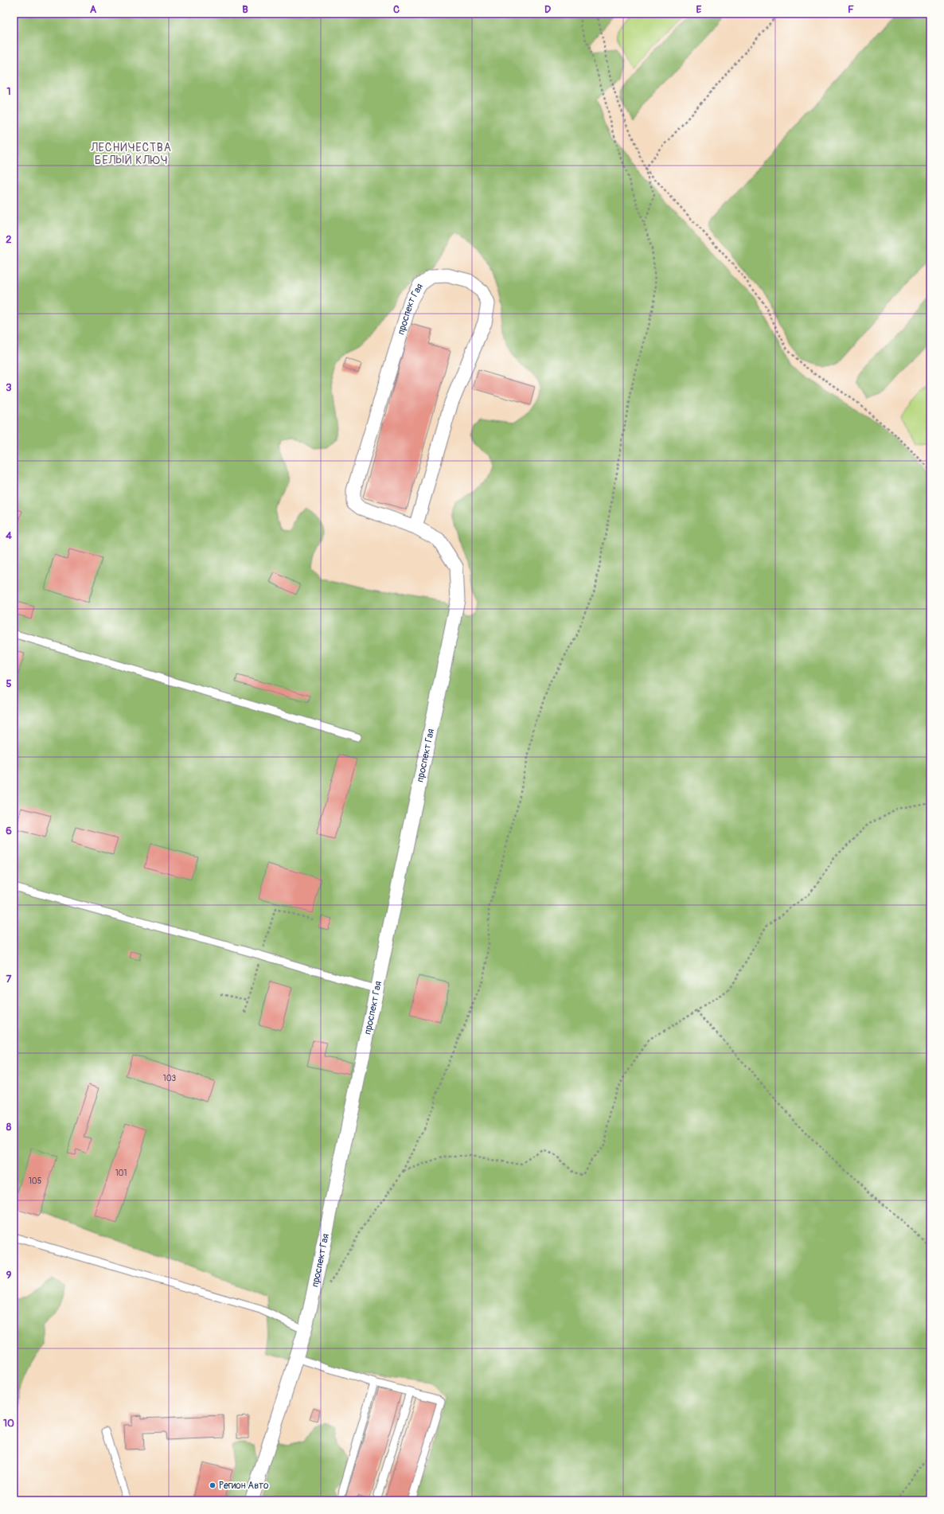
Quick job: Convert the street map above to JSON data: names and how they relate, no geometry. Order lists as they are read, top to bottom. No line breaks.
{"streets":{"street":["проспект Гая"]},"districts":["ЛЕСНИЧЕСТВА БЕЛЫЙ КЛЮЧ"],"places":["Регион Авто"],"house_numbers":["103","101","105"],"grid":{"columns":["A","B","C","D","E","F"],"rows":["1","2","3","4","5","6","7","8","9","10"]}}
